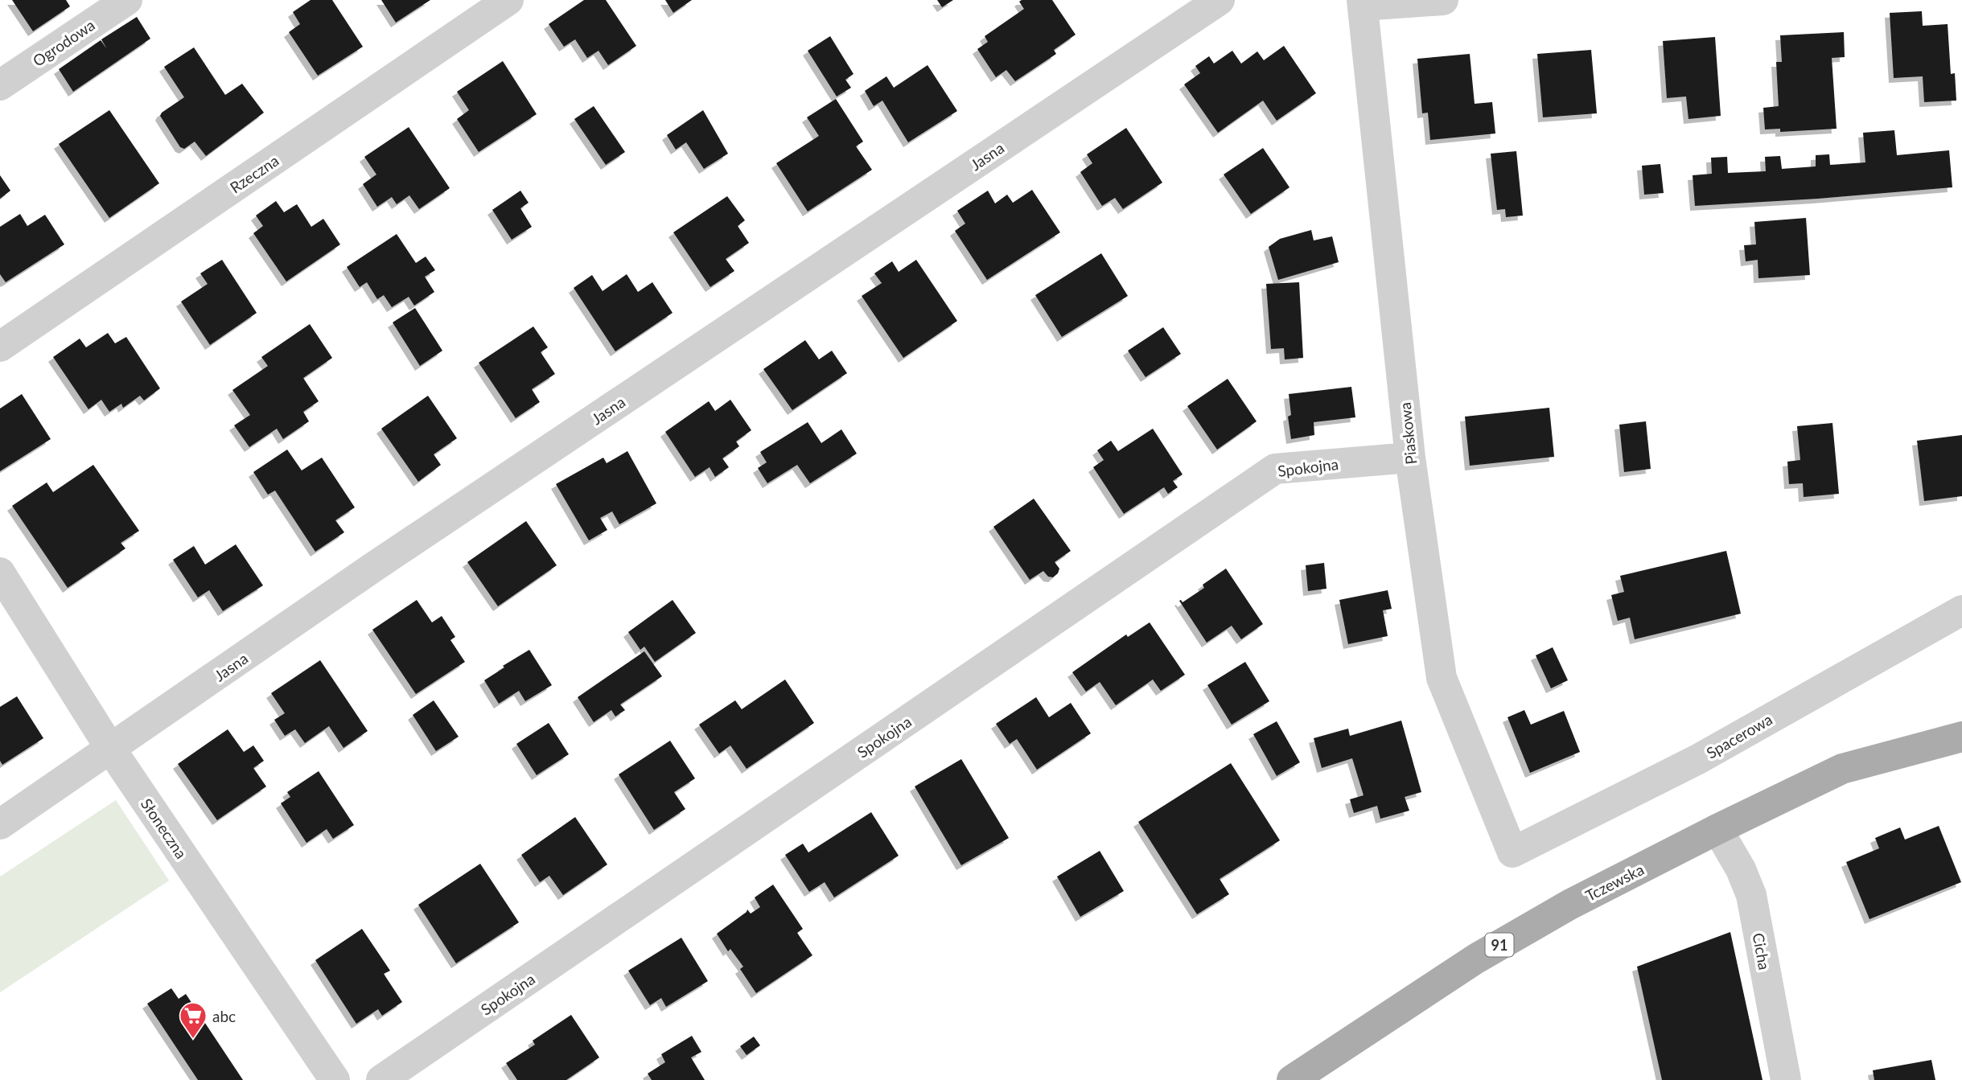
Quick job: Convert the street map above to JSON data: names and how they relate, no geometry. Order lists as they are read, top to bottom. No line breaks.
{"streets":{"main road":["Tczewska","91"],"street":["Ogrodowa","Jasna","Rzeczna","Piaskowa","Spokojna","Spacerowa","Słoneczna","Cicha"]},"crossings":[["Jasna","Słoneczna"],["Piaskowa","Spokojna"],["Piaskowa","Spacerowa"],["Tczewska","Cicha"]],"places":{"supermarket":["abc"]}}
